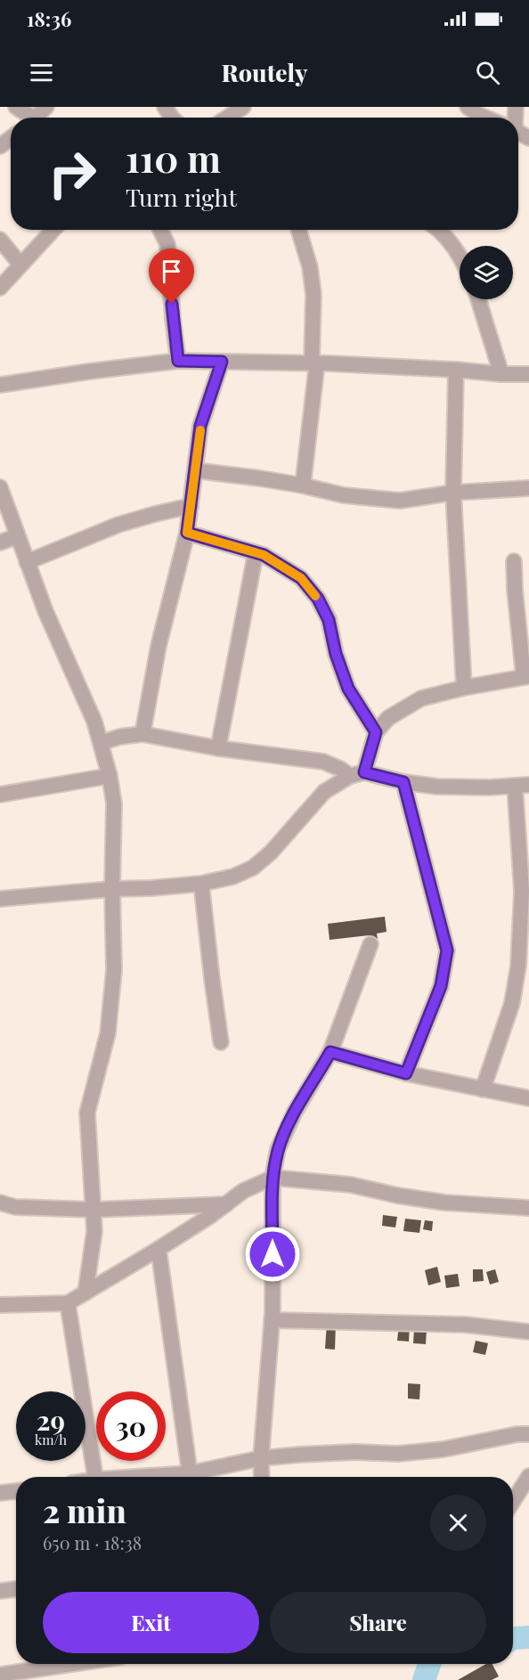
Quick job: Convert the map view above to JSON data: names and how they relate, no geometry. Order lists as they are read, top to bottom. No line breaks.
{"page":{"status":"18:36","header":"Routely","turn":["110 m","Turn right"],"speed":"29 km/h","limit":"30","heading":["2 min","650 m · 18:38"],"buttons":["Exit","Share"]}}
